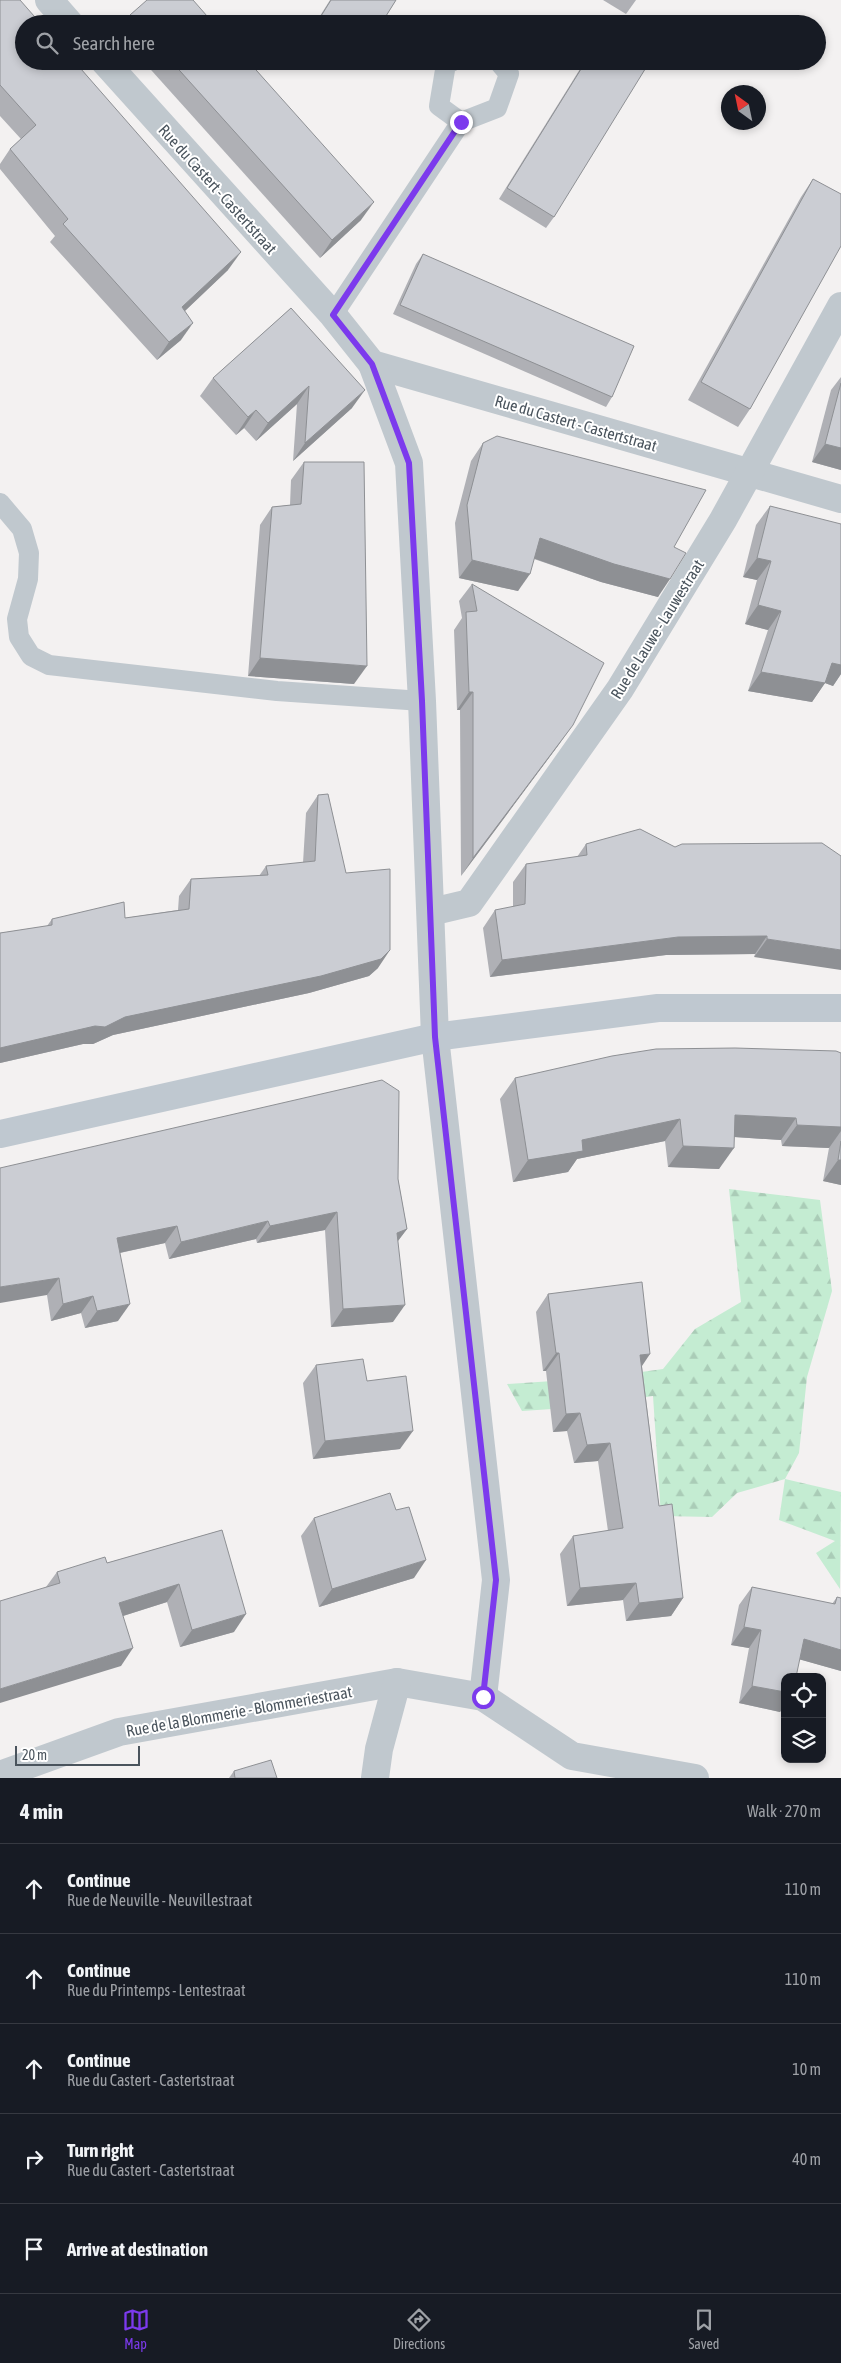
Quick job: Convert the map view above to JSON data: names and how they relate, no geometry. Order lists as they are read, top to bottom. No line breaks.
{"streets":{"street":["Rue du Castert - Castertstraat","Rue de Lauwe - Lauwestraat","Rue de la Blommerie - Blommeriestraat"]},"crossings":[["Rue du Castert - Castertstraat","Rue de Lauwe - Lauwestraat"]],"scale_bar":"20 m","north":"top left","page":{"search":"Search here","scale":"20 m","heading":["4 min","Walk · 270 m"],"list":[["Continue","Rue de Neuville - Neuvillestraat","110 m"],["Continue","Rue du Printemps - Lentestraat","110 m"],["Continue","Rue du Castert - Castertstraat","10 m"],["Turn right","Rue du Castert - Castertstraat","40 m"],"Arrive at destination"],"nav":["Map","Directions","Saved"]}}
